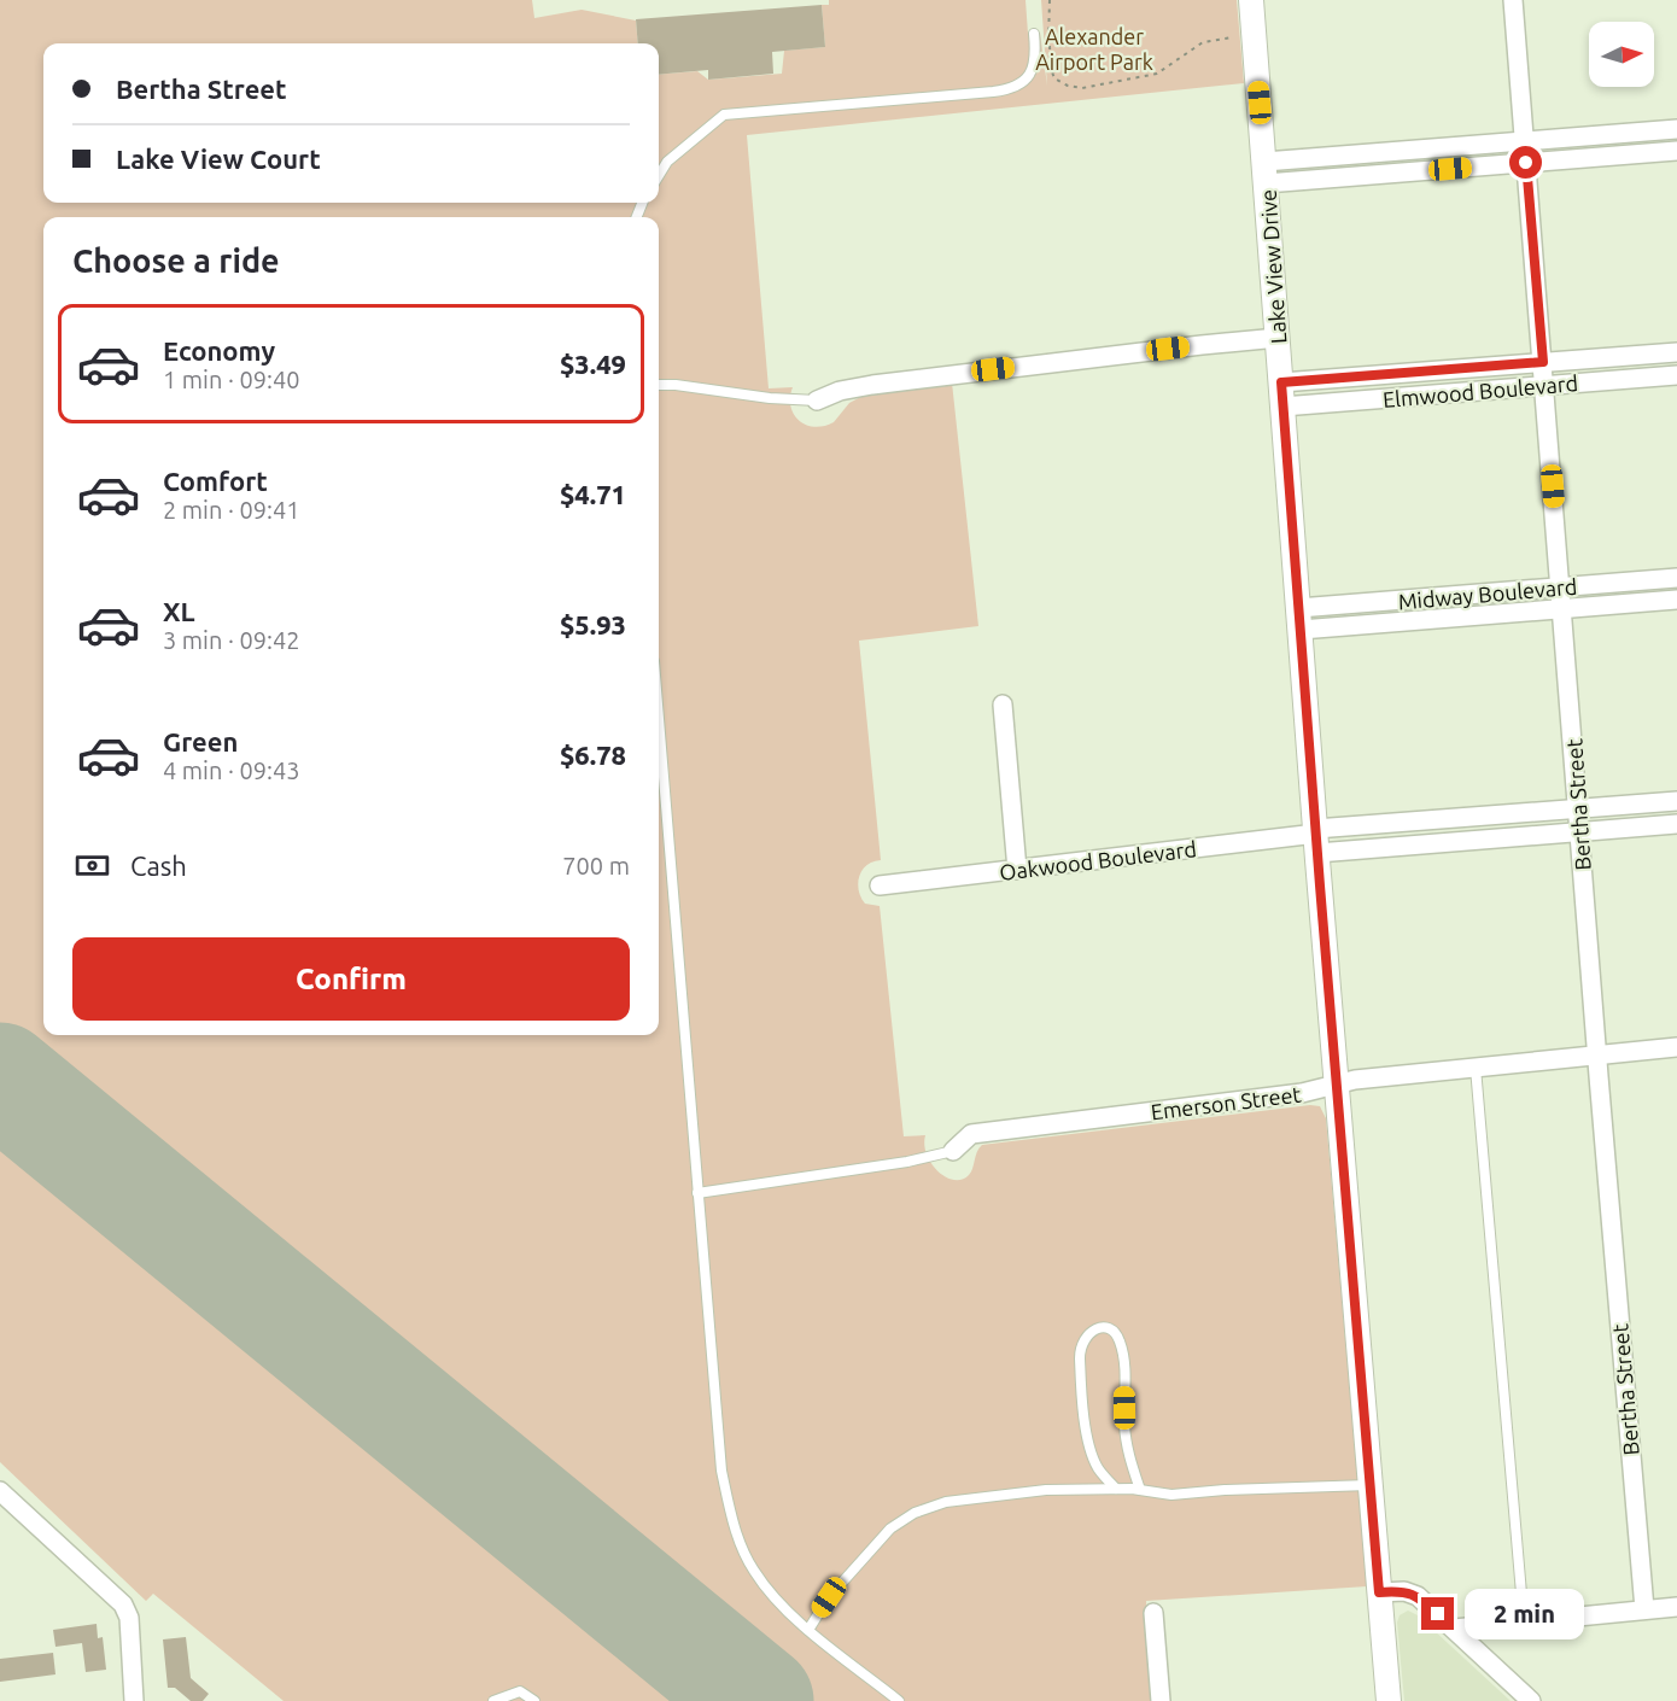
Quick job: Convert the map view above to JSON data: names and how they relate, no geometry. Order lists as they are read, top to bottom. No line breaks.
{"streets":{"street":["Lake View Drive","Elmwood Boulevard","Midway Boulevard","Bertha Street","Oakwood Boulevard","Emerson Street"]},"crossings":[["Lake View Drive","Elmwood Boulevard"],["Lake View Drive","Midway Boulevard"],["Lake View Drive","Oakwood Boulevard"],["Lake View Drive","Emerson Street"],["Elmwood Boulevard","Bertha Street"],["Midway Boulevard","Bertha Street"],["Bertha Street","Oakwood Boulevard"],["Bertha Street","Emerson Street"]],"parks":["Alexander Airport Park"],"north":"right","page":{"banner":["Bertha Street","Lake View Court"],"heading":"Choose a ride","list":[{"name":"Economy","note":"1 min · 09:40","value":"$3.49"},{"name":"Comfort","note":"2 min · 09:41","value":"$4.71"},{"name":"XL","note":"3 min · 09:42","value":"$5.93"},{"name":"Green","note":"4 min · 09:43","value":"$6.78"}],"pay":["Cash","700 m"],"buttons":"Confirm","bubble":"2 min"}}
